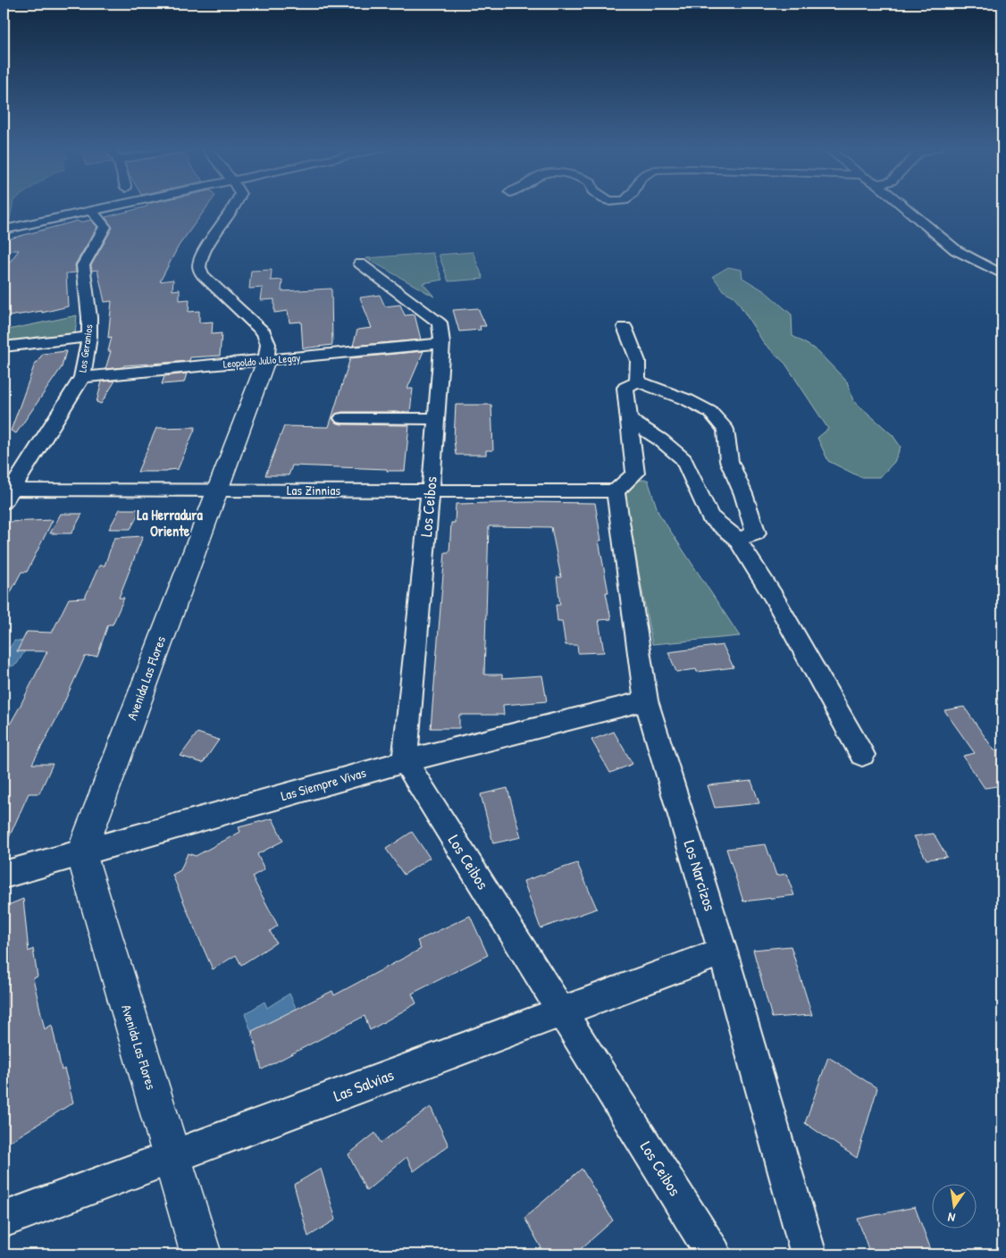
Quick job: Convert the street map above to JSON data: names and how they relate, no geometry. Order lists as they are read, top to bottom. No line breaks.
{"streets":{"street":["Los Geranios","Leopoldo Julio Legay","Las Zinnias","Los Ceibos","Avenida Las Flores","Las Siempre Vivas","Los Narcizos","Las Salvias"]},"crossings":[["Los Geranios","Leopoldo Julio Legay"],["Los Geranios","Las Zinnias"],["Leopoldo Julio Legay","Los Ceibos"],["Leopoldo Julio Legay","Avenida Las Flores"],["Las Zinnias","Los Ceibos"],["Las Zinnias","Avenida Las Flores"],["Las Zinnias","Los Narcizos"],["Los Ceibos","Las Siempre Vivas"],["Los Ceibos","Las Salvias"],["Avenida Las Flores","Las Siempre Vivas"],["Avenida Las Flores","Las Salvias"],["Las Siempre Vivas","Los Narcizos"],["Los Narcizos","Las Salvias"]],"districts":["La Herradura Oriente"],"north":"bottom"}
